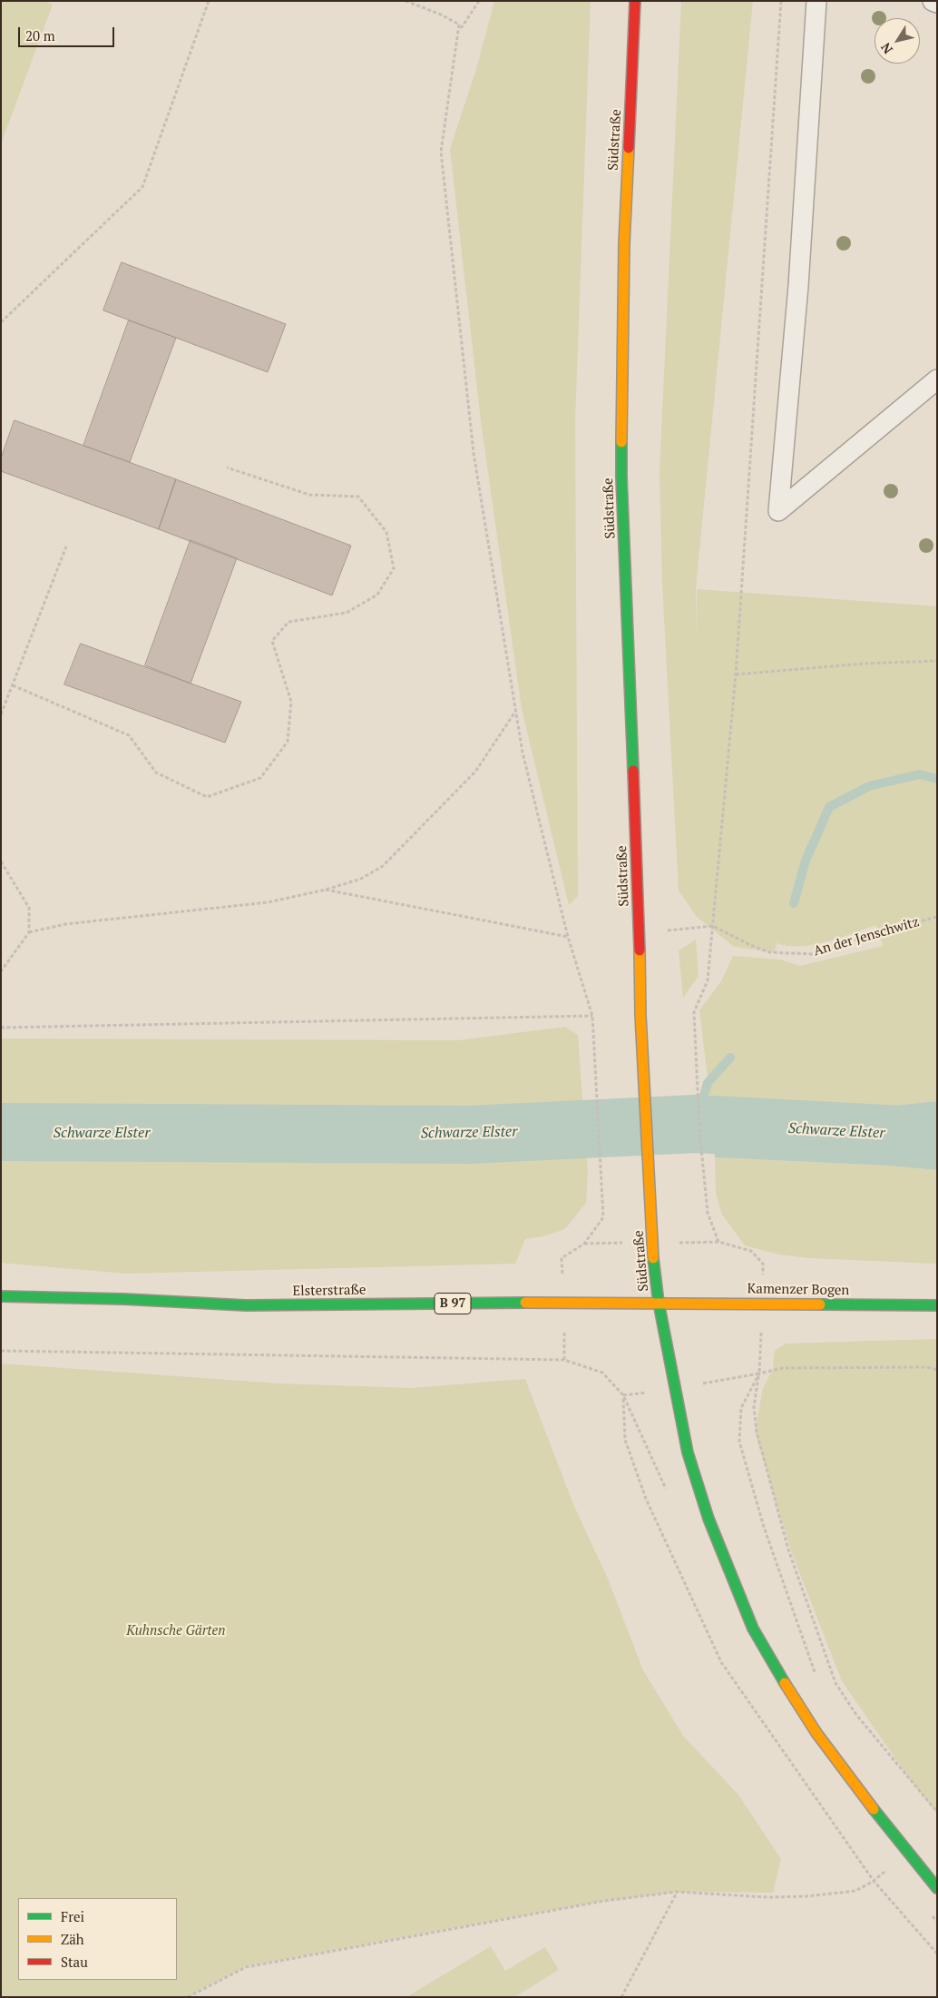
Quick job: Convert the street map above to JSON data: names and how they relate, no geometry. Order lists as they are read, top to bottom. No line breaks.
{"streets":{"main road":["Südstraße","Kamenzer Bogen","Elsterstraße","B 97"],"path":["An der Jenschwitz"]},"crossings":[["Südstraße","Kamenzer Bogen"],["Südstraße","Elsterstraße"],["Kamenzer Bogen","Elsterstraße"]],"water":["Schwarze Elster"],"parks":["Kuhnsche Gärten"],"legend":["Frei","Zäh","Stau"],"scale_bar":"20 m","north":"bottom left"}
